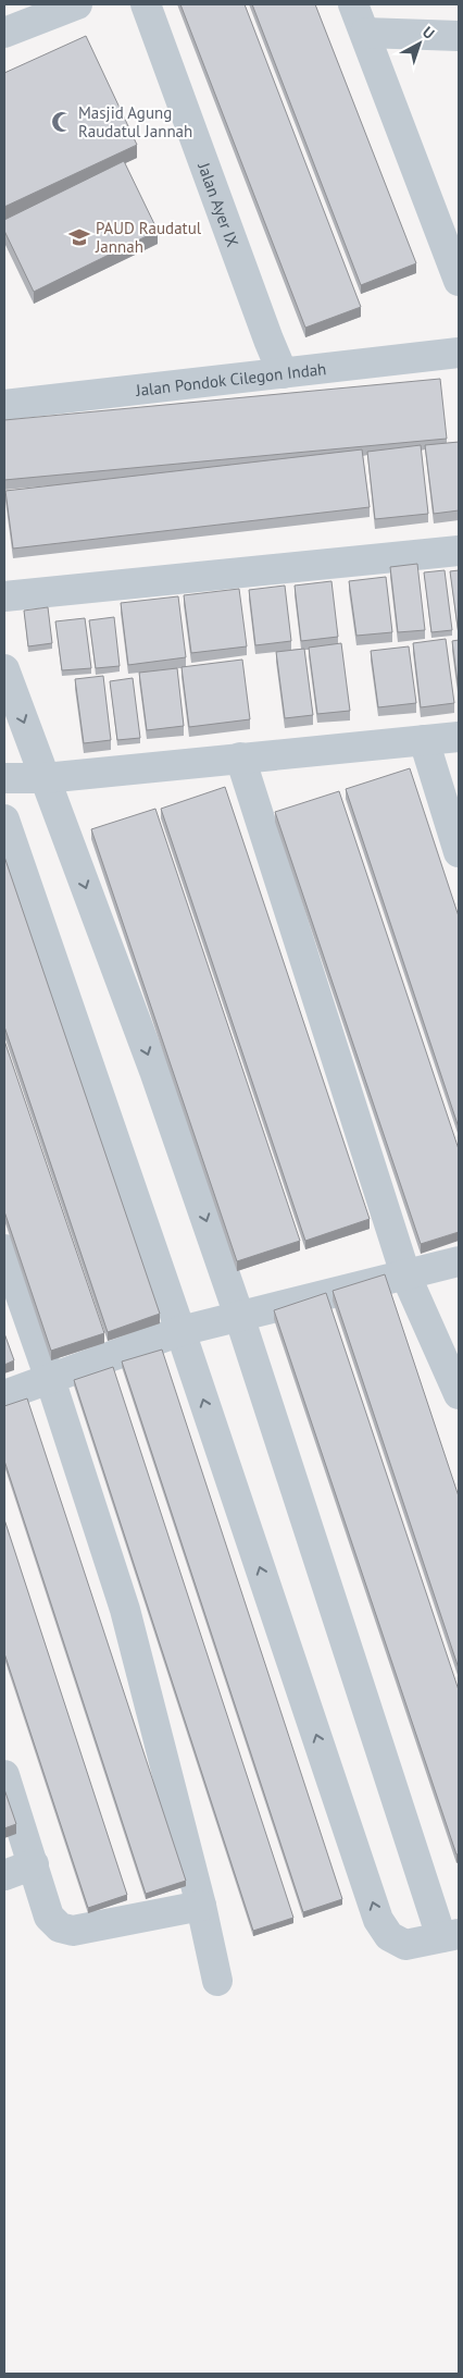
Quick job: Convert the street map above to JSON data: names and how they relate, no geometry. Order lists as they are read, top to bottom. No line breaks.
{"streets":{"street":["Jalan Ayer IX","Jalan Pondok Cilegon Indah"]},"crossings":[["Jalan Ayer IX","Jalan Pondok Cilegon Indah"]],"places":{"mosque":["Masjid Agung Raudatul Jannah"],"school or university":["PAUD Raudatul Jannah"]},"north":"top right"}
